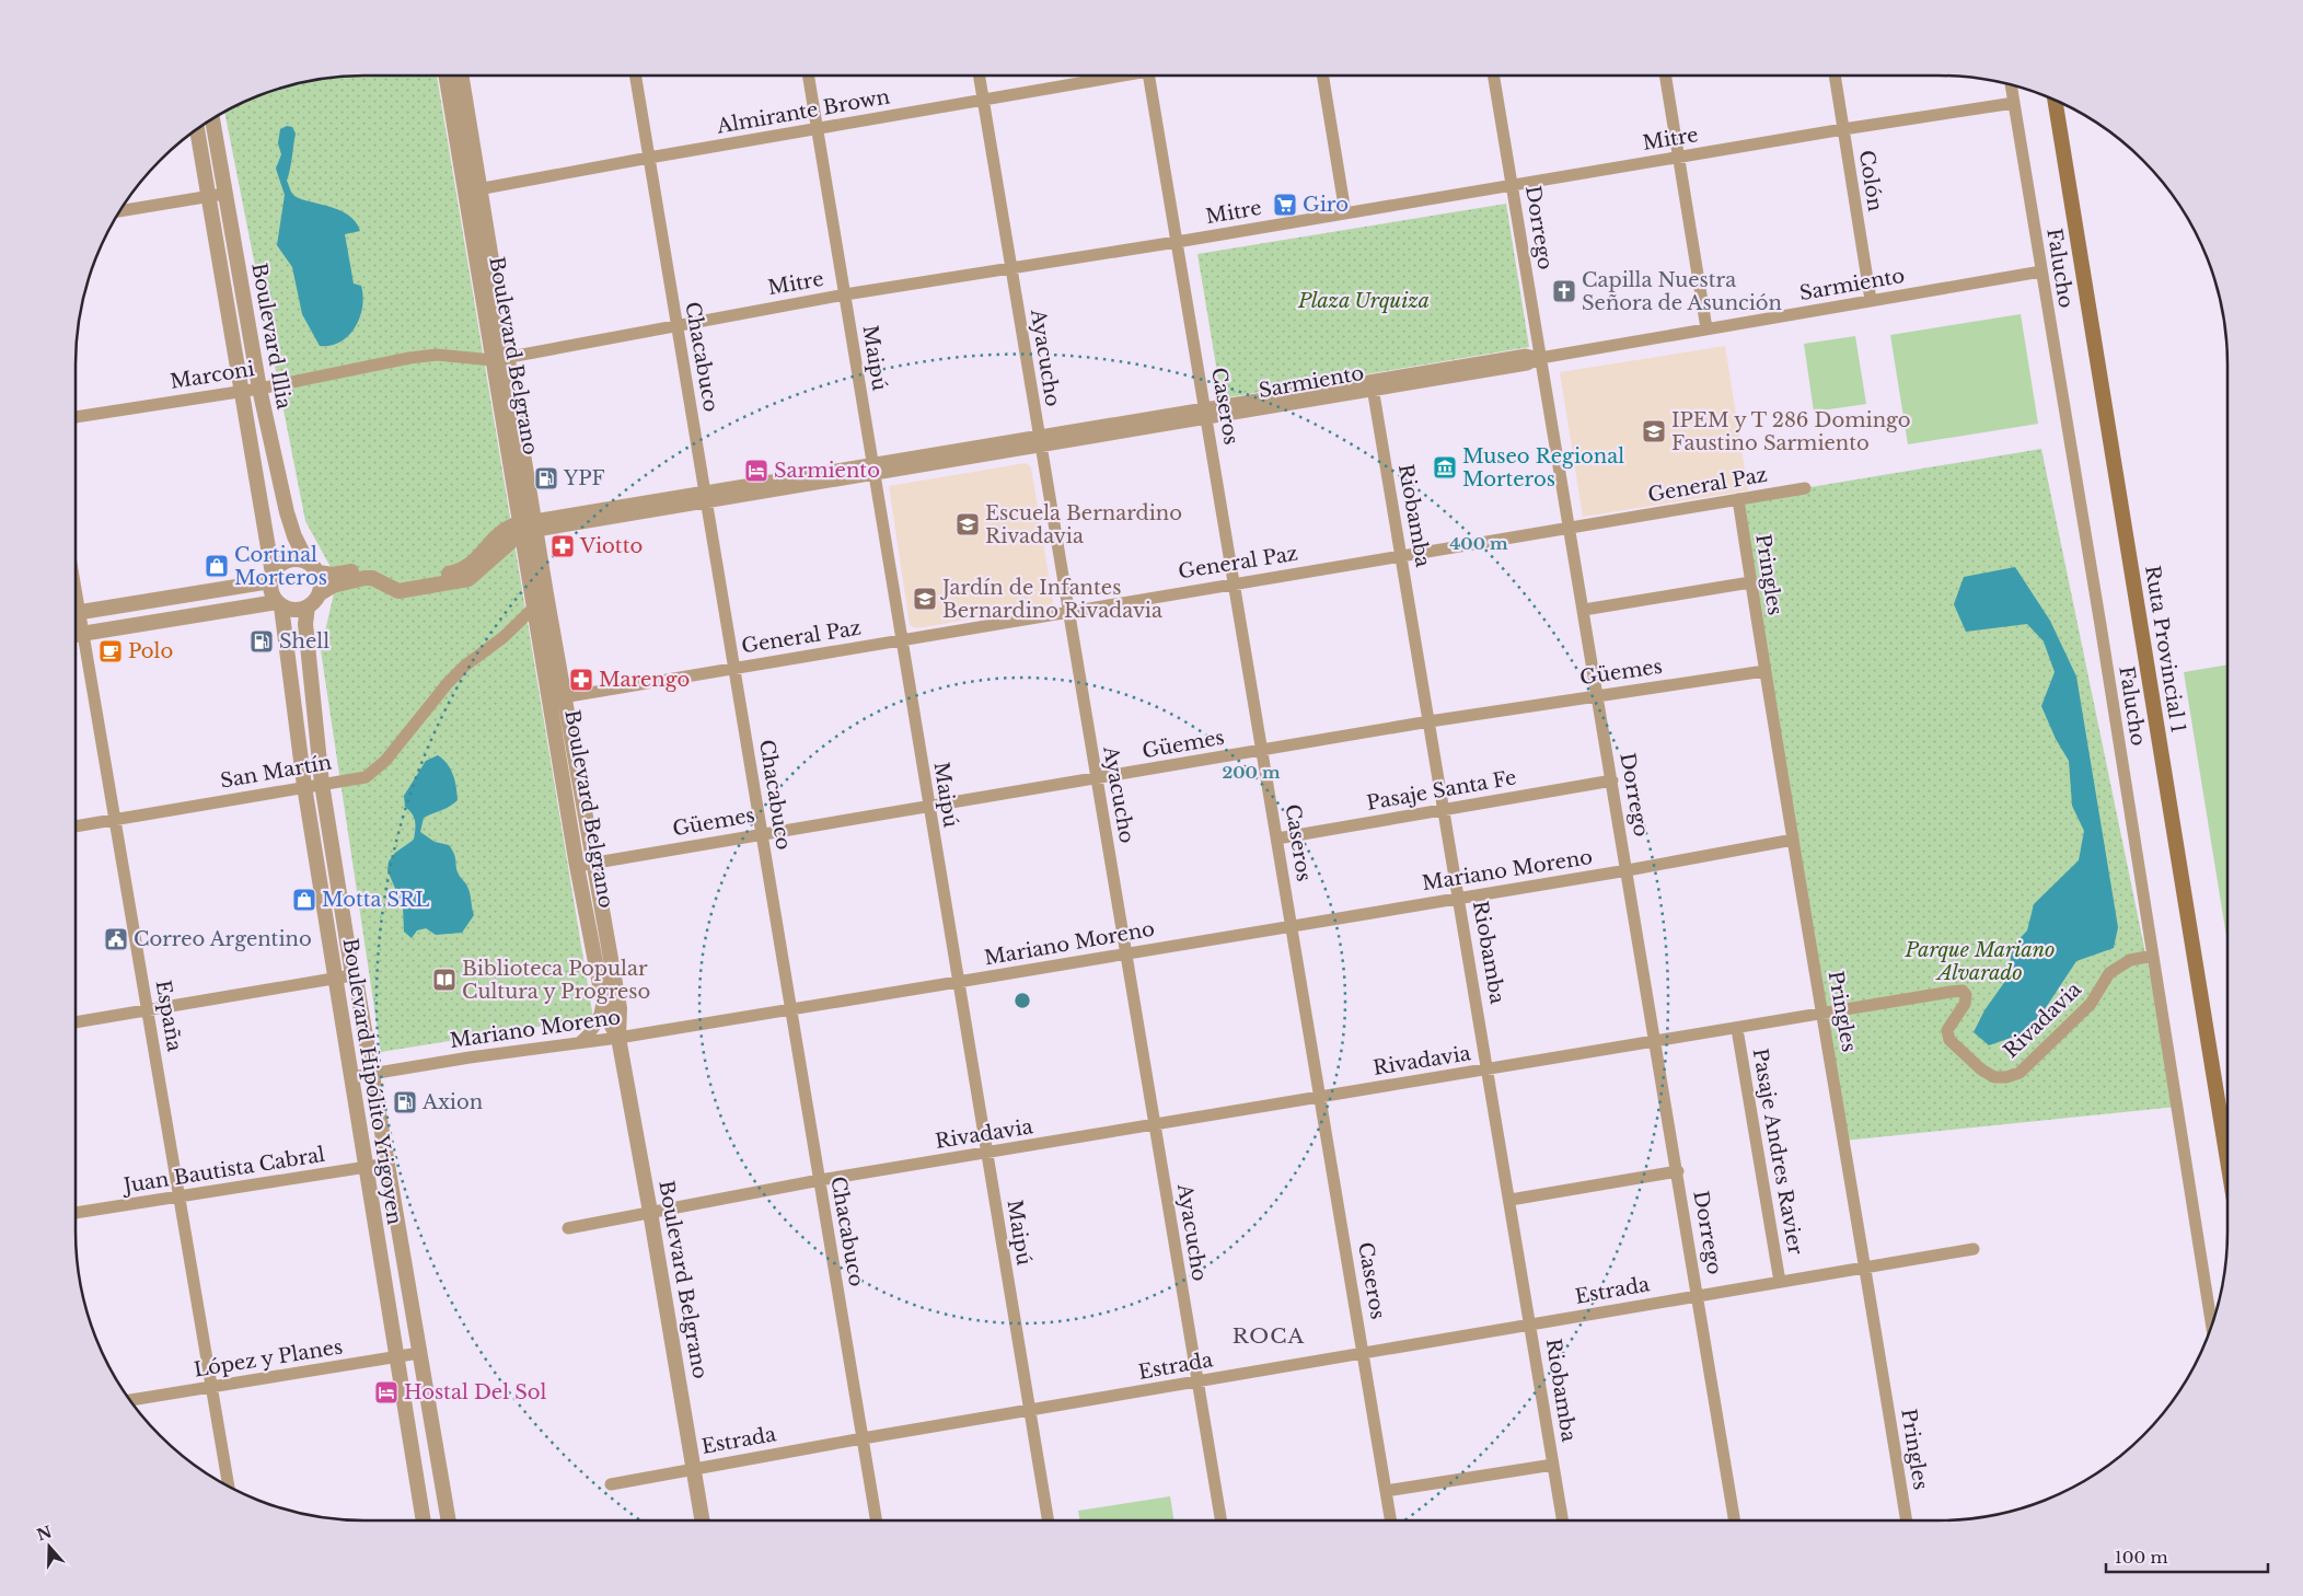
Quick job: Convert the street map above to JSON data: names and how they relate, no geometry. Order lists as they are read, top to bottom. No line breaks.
{"streets":{"main road":["Ruta Provincial 1"],"street":["Almirante Brown","Mitre","Colón","Dorrego","Falucho","Sarmiento","Boulevard Illia","Boulevard Belgrano","Chacabuco","Maipú","Ayacucho","Marconi","Caseros","General Paz","Riobamba","Pringles","Güemes","San Martín","Pasaje Santa Fe","Mariano Moreno","España","Rivadavia","Boulevard Hipólito Yrigoyen","Pasaje Andres Ravier","Juan Bautista Cabral","Estrada","López y Planes"]},"crossings":[["Almirante Brown","Boulevard Belgrano"],["Almirante Brown","Chacabuco"],["Almirante Brown","Maipú"],["Almirante Brown","Ayacucho"],["Mitre","Colón"],["Mitre","Dorrego"],["Mitre","Falucho"],["Mitre","Boulevard Belgrano"],["Mitre","Chacabuco"],["Mitre","Maipú"],["Mitre","Ayacucho"],["Mitre","Marconi"],["Mitre","Caseros"],["Colón","Sarmiento"],["Dorrego","Sarmiento"],["Dorrego","General Paz"],["Dorrego","Güemes"],["Dorrego","Pasaje Santa Fe"],["Dorrego","Mariano Moreno"],["Dorrego","Rivadavia"],["Dorrego","Estrada"],["Falucho","Sarmiento"],["Falucho","Rivadavia"],["Sarmiento","Boulevard Belgrano"],["Sarmiento","Chacabuco"],["Sarmiento","Maipú"],["Sarmiento","Ayacucho"],["Sarmiento","Caseros"],["Sarmiento","Riobamba"],["Boulevard Illia","Marconi"],["Boulevard Illia","Boulevard Hipólito Yrigoyen"],["Boulevard Belgrano","Marconi"],["Boulevard Belgrano","General Paz"],["Boulevard Belgrano","Güemes"],["Boulevard Belgrano","San Martín"],["Boulevard Belgrano","Mariano Moreno"],["Boulevard Belgrano","Rivadavia"],["Boulevard Belgrano","Estrada"],["Chacabuco","General Paz"],["Chacabuco","Güemes"],["Chacabuco","Mariano Moreno"],["Chacabuco","Rivadavia"],["Chacabuco","Estrada"],["Maipú","General Paz"],["Maipú","Güemes"],["Maipú","Mariano Moreno"],["Maipú","Rivadavia"],["Maipú","Estrada"],["Ayacucho","General Paz"],["Ayacucho","Güemes"],["Ayacucho","Mariano Moreno"],["Ayacucho","Rivadavia"],["Ayacucho","Estrada"],["Caseros","General Paz"],["Caseros","Güemes"],["Caseros","Pasaje Santa Fe"],["Caseros","Mariano Moreno"],["Caseros","Rivadavia"],["Caseros","Estrada"],["General Paz","Riobamba"],["General Paz","Pringles"],["Riobamba","Güemes"],["Riobamba","Pasaje Santa Fe"],["Riobamba","Mariano Moreno"],["Riobamba","Rivadavia"],["Riobamba","Estrada"],["Pringles","Güemes"],["Pringles","Mariano Moreno"],["Pringles","Rivadavia"],["Pringles","Estrada"],["San Martín","España"],["San Martín","Boulevard Hipólito Yrigoyen"],["Mariano Moreno","Boulevard Hipólito Yrigoyen"],["España","Juan Bautista Cabral"],["España","López y Planes"],["Rivadavia","Pasaje Andres Ravier"],["Boulevard Hipólito Yrigoyen","Juan Bautista Cabral"],["Boulevard Hipólito Yrigoyen","López y Planes"],["Pasaje Andres Ravier","Estrada"]],"districts":["ROCA"],"parks":["Plaza Urquiza","Parque Mariano Alvarado"],"places":{"supermarket":["Giro"],"church":["Capilla Nuestra Señora de Asunción"],"school or university":["IPEM y T 286 Domingo Faustino Sarmiento","Escuela Bernardino Rivadavia","Jardín de Infantes Bernardino Rivadavia"],"museum":["Museo Regional Morteros"],"hotel":["Sarmiento","Hostal Del Sol"],"fuel station":["YPF","Shell","Axion"],"pharmacy":["Viotto","Marengo"],"shop":["Cortinal Morteros","Motta SRL"],"cafe":["Polo"],"public building":["Correo Argentino"],"library":["Biblioteca Popular Cultura y Progreso"]},"scale_bar":"100 m","north":"top","rings":["400 m","200 m"]}
